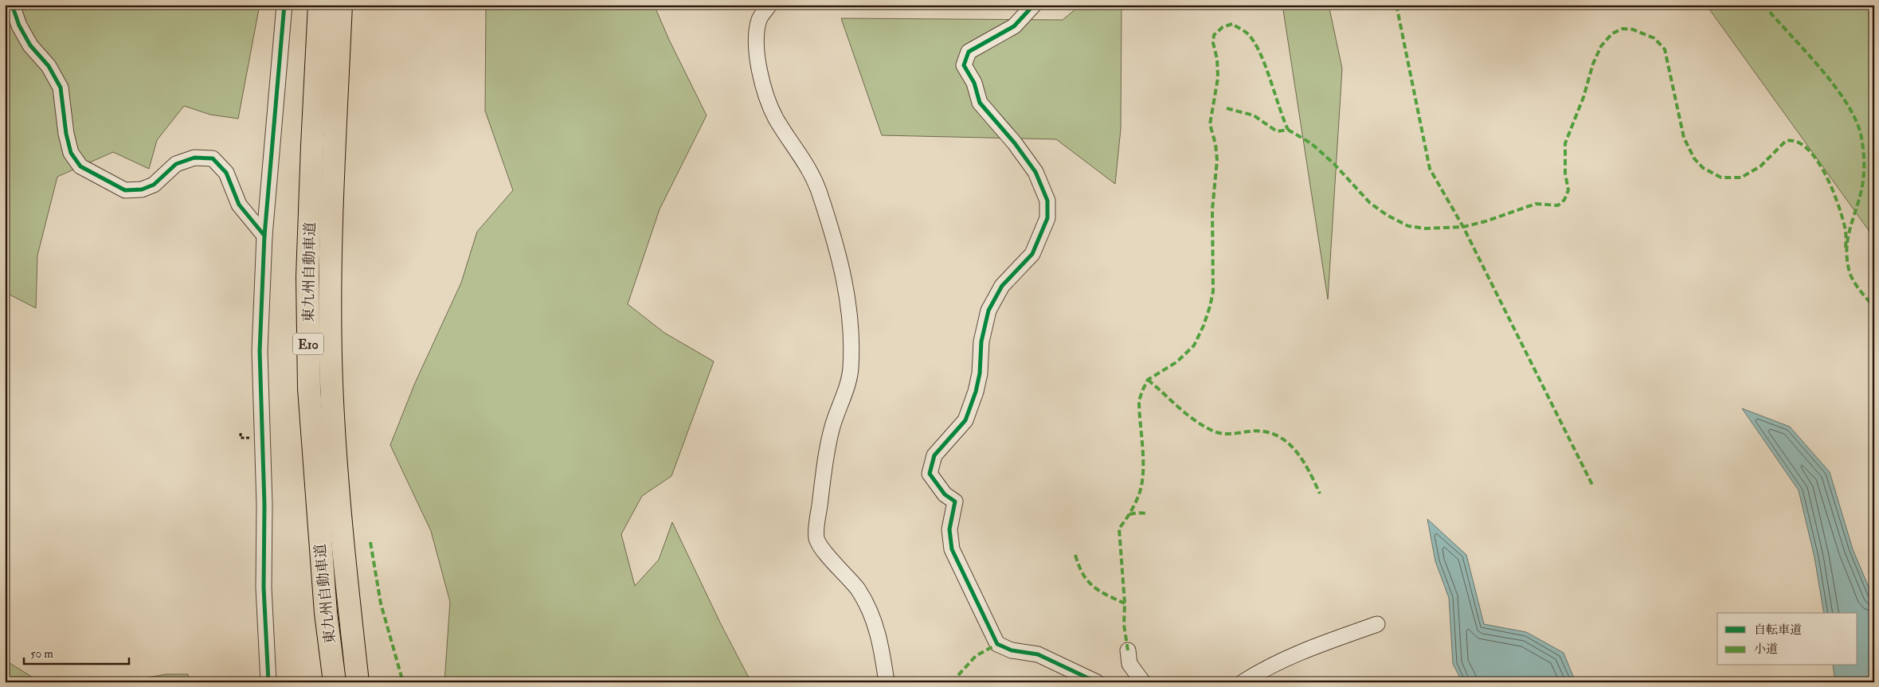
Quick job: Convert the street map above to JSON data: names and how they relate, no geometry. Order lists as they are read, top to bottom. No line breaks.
{"streets":{"highway":["東九州自動車道","E10"]},"legend":["自転車道","小道"],"scale_bar":"50 m"}
